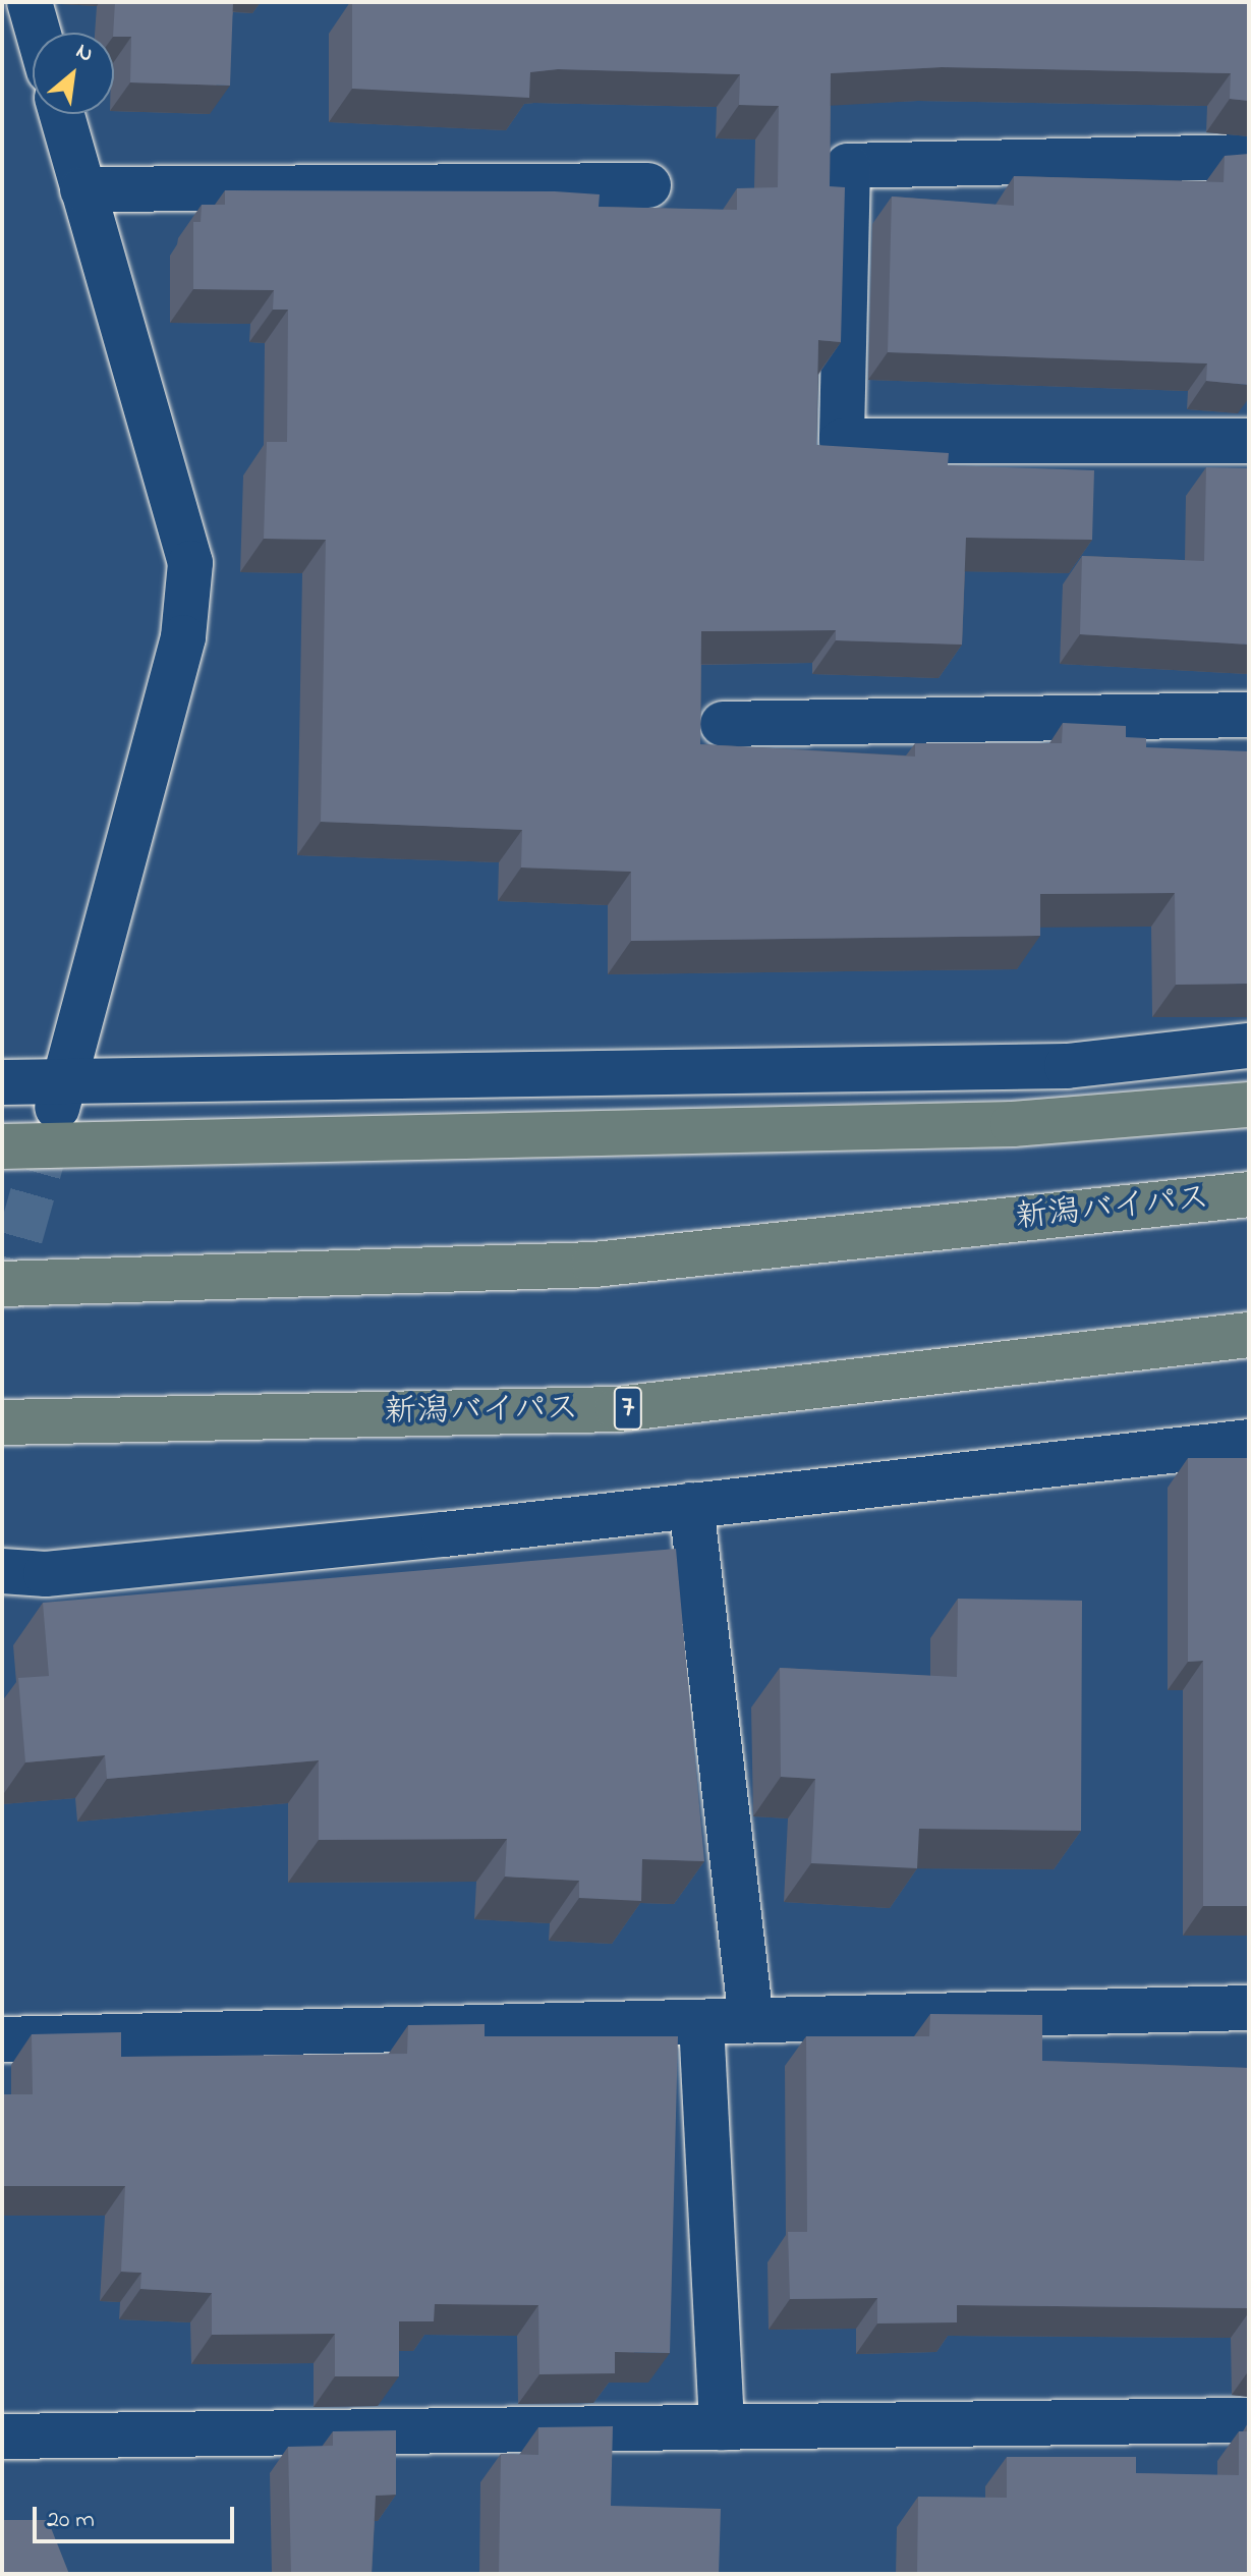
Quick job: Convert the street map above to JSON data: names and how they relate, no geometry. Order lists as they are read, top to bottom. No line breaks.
{"streets":{"highway":["新潟バイパス","7"]},"scale_bar":"20 m","north":"top right"}
